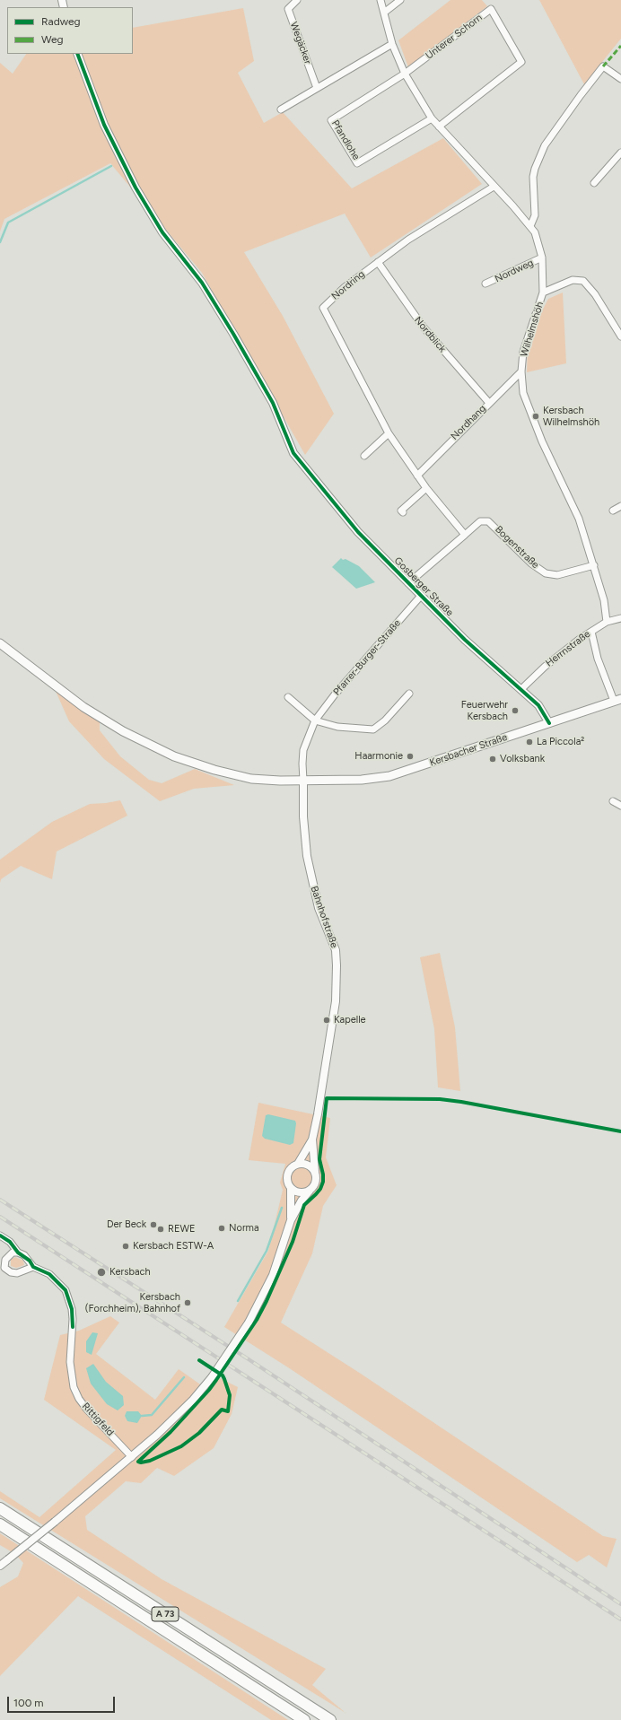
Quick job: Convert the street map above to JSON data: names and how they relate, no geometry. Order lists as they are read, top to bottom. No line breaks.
{"streets":{"highway":["A 73"],"main road":["Kersbacher Straße"],"street":["Unterer Schorn","Wegäcker","Pfandlohe","Nordweg","Nordring","Wilhelmshöh","Nordblick","Nordhang","Bogenstraße","Gosberger Straße","Herrnstraße","Pfarrer-Burger-Straße","Bahnhofstraße","Rittigfeld"]},"crossings":[["Unterer Schorn","Pfandlohe"],["Nordweg","Wilhelmshöh"],["Nordring","Nordblick"],["Nordring","Nordhang"],["Nordring","Bogenstraße"],["Wilhelmshöh","Nordhang"],["Wilhelmshöh","Bogenstraße"],["Wilhelmshöh","Herrnstraße"],["Nordblick","Nordhang"],["Gosberger Straße","Herrnstraße"],["Gosberger Straße","Pfarrer-Burger-Straße"],["Gosberger Straße","Kersbacher Straße"],["Pfarrer-Burger-Straße","Kersbacher Straße"],["Pfarrer-Burger-Straße","Bahnhofstraße"],["Kersbacher Straße","Bahnhofstraße"]],"places":["Kersbach Wilhelmshöh","Feuerwehr Kersbach","La Piccola²","Haarmonie","Volksbank","Kapelle","Der Beck","Norma","REWE","Kersbach ESTW-A","Kersbach","Kersbach (Forchheim), Bahnhof"],"legend":["Radweg","Weg"],"scale_bar":"100 m"}
